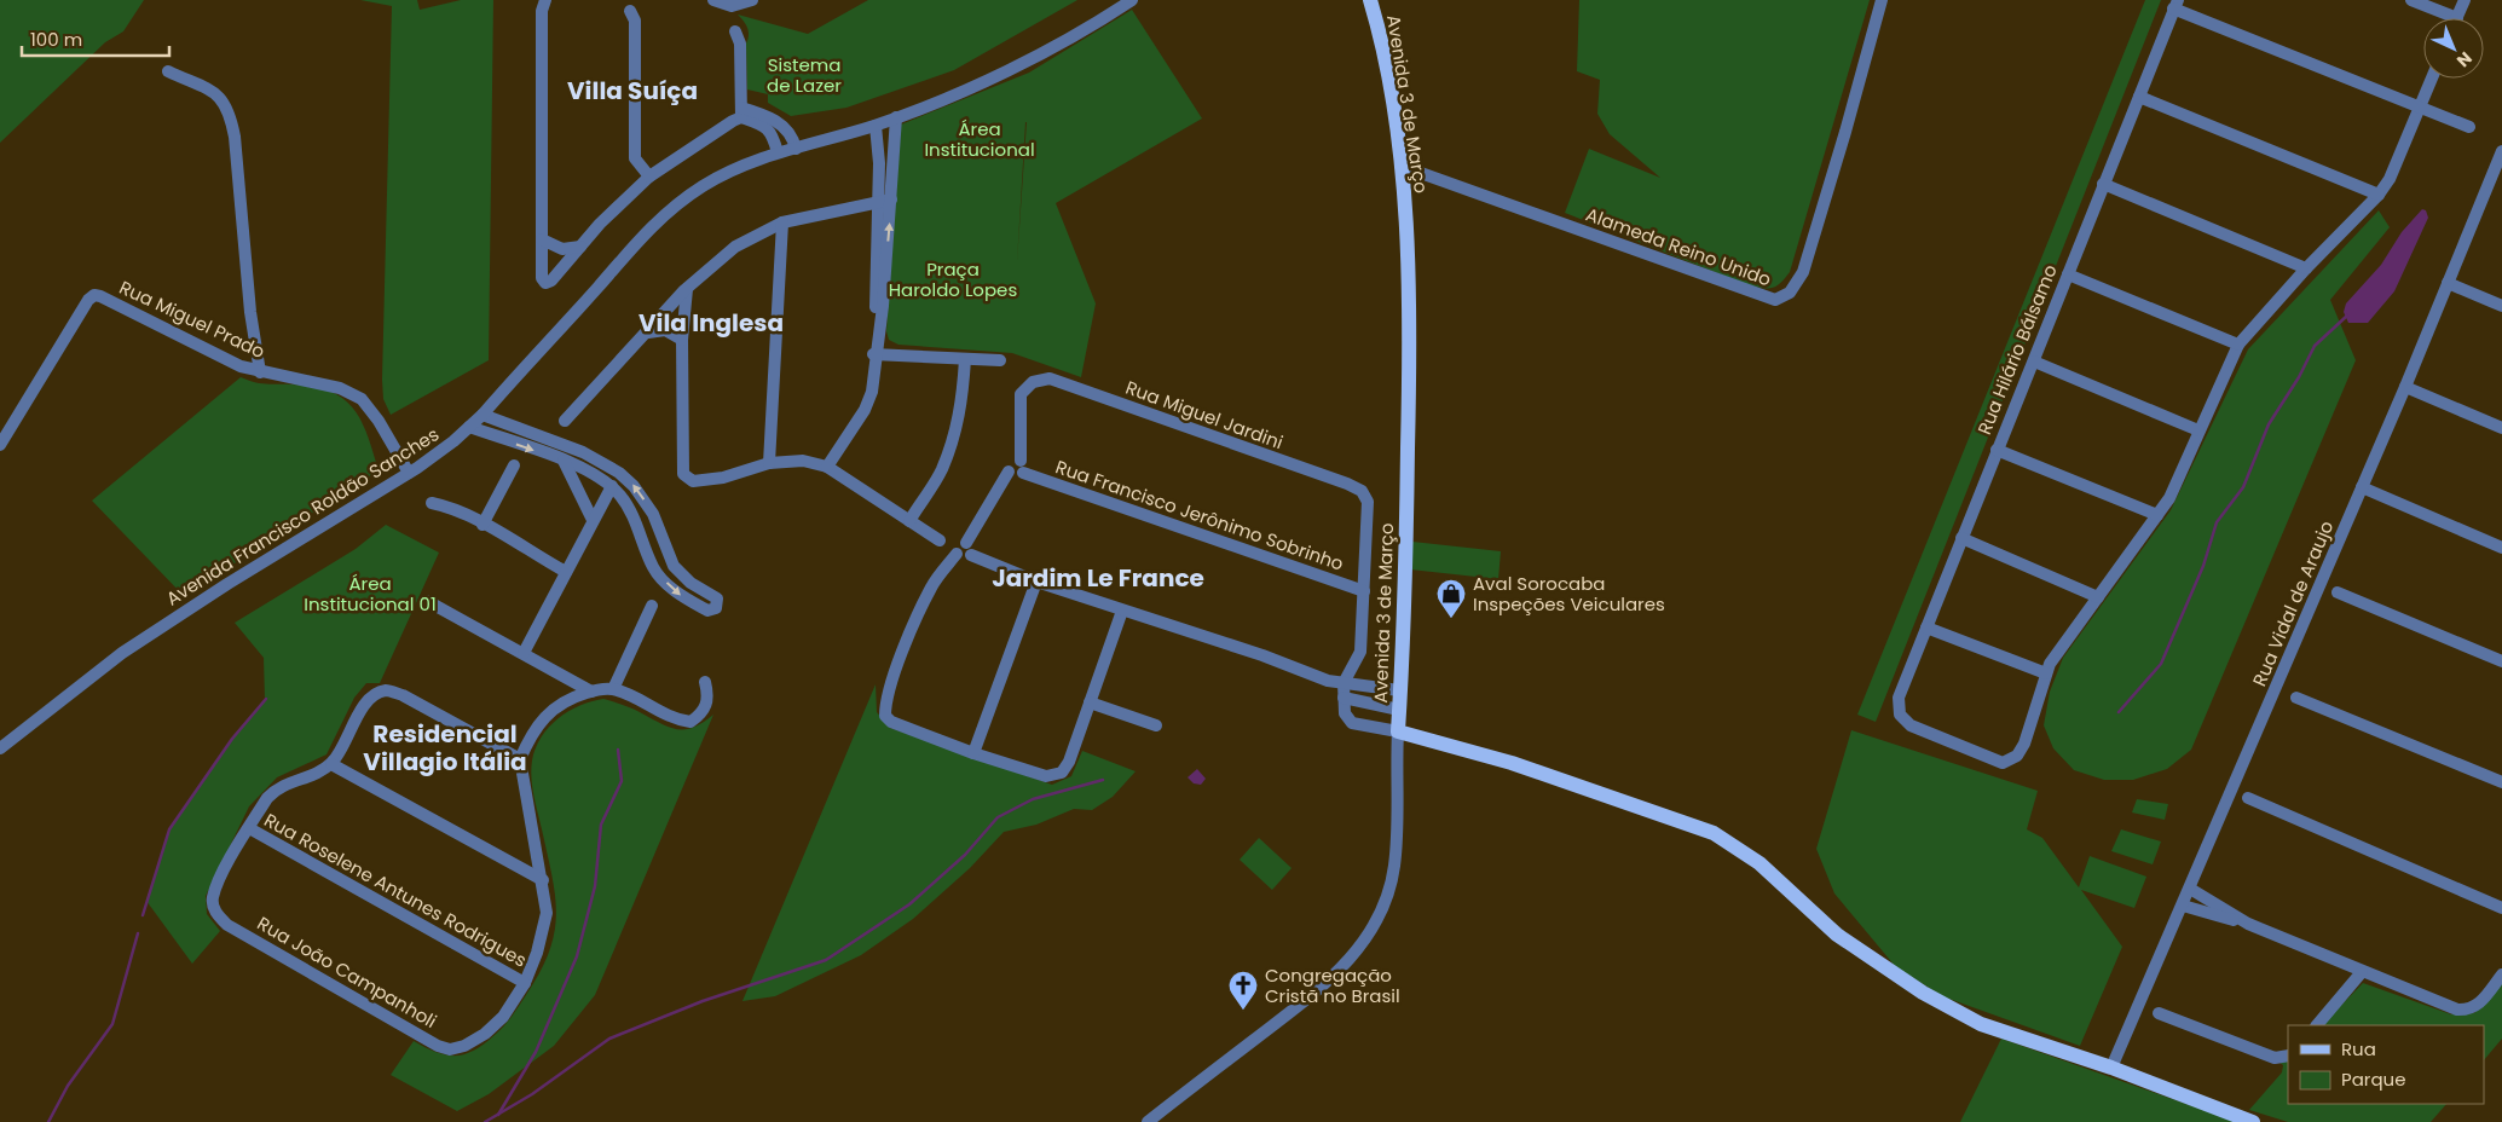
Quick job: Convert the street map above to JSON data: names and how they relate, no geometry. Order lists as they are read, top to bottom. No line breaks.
{"streets":{"main road":["Avenida 3 de Março"],"street":["Alameda Reino Unido","Rua Miguel Prado","Rua Hilário Bálsamo","Rua Miguel Jardini","Rua Francisco Jerônimo Sobrinho","Avenida Francisco Roldão Sanches","Rua Vidal de Araujo","Rua Roselene Antunes Rodrigues","Rua João Campanholi"]},"crossings":[["Avenida 3 de Março","Alameda Reino Unido"],["Rua Miguel Prado","Avenida Francisco Roldão Sanches"],["Rua Miguel Jardini","Rua Francisco Jerônimo Sobrinho"],["Rua Roselene Antunes Rodrigues","Rua João Campanholi"]],"districts":["Villa Suíça","Vila Inglesa","Jardim Le France","Residencial Villagio Itália"],"parks":["Sistema de Lazer","Área Institucional","Praça Haroldo Lopes","Área Institucional 01"],"places":{"shop":["Aval Sorocaba Inspeções Veiculares"],"church":["Congregação Cristã no Brasil"]},"legend":["Rua","Parque"],"scale_bar":"100 m","north":"bottom right"}
